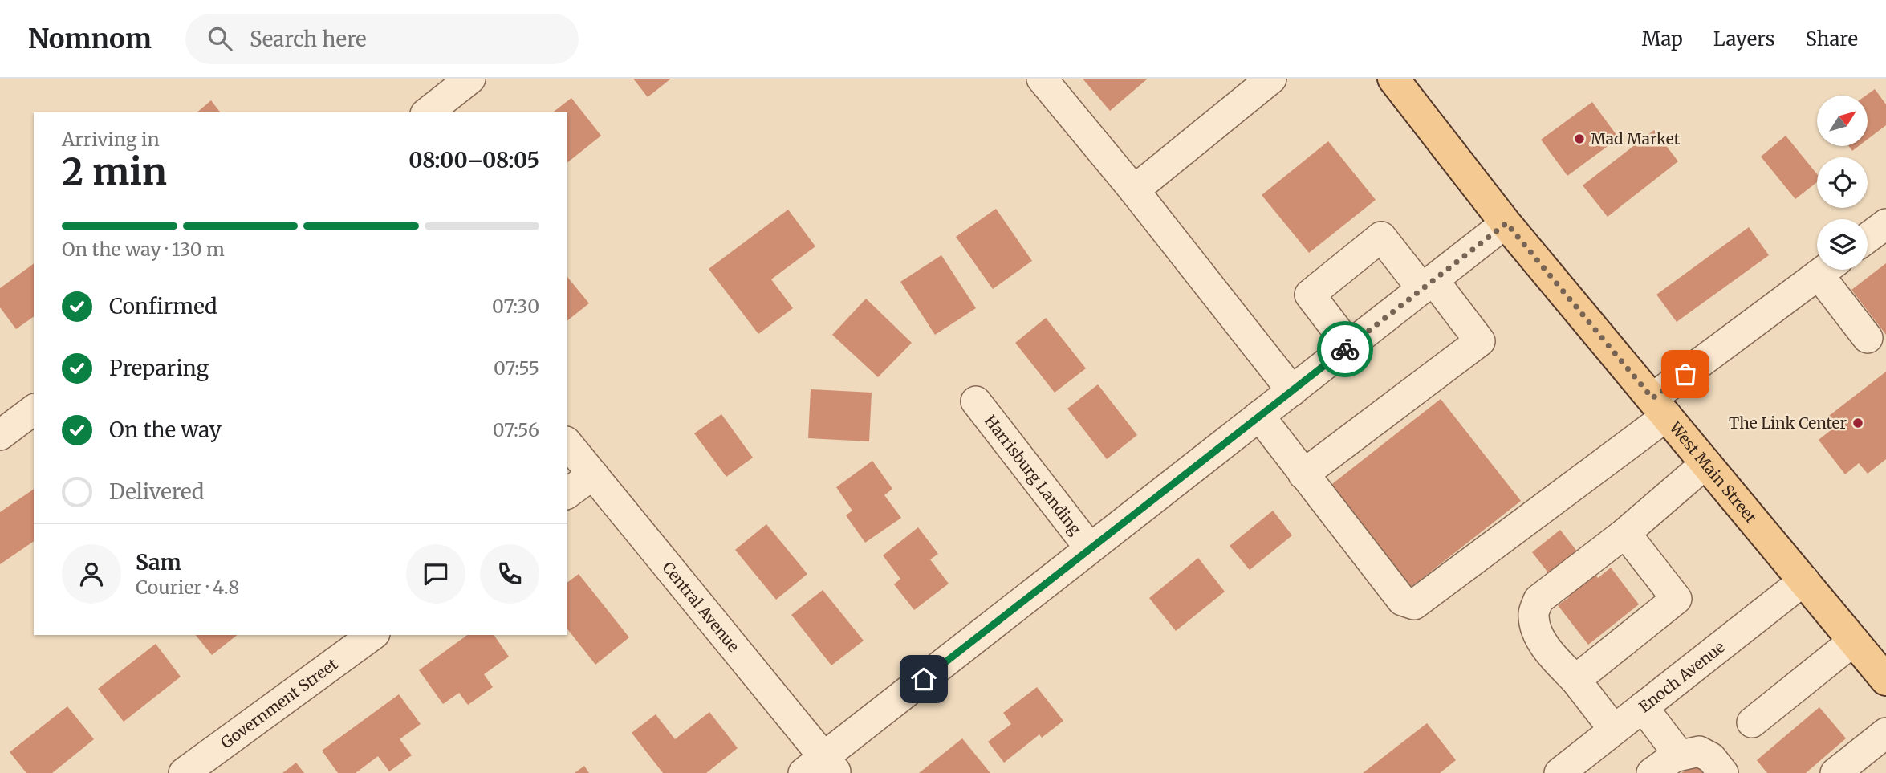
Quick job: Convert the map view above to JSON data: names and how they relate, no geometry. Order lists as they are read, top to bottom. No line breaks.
{"streets":{"main road":["West Main Street"],"street":["Harrisburg Landing","Central Avenue","Enoch Avenue","Government Street"]},"crossings":[["West Main Street","Enoch Avenue"]],"places":["Mad Market","The Link Center"],"north":"top right","page":{"header":"Nomnom","search":"Search here","nav":["Map","Layers","Share"],"heading":["2 min","Arriving in","08:00–08:05"],"panel":["Sam","Courier · 4.8"],"bar":"On the way · 130 m","list":[["Confirmed","07:30"],["Preparing","07:55"],["On the way","07:56"],"Delivered"]}}
